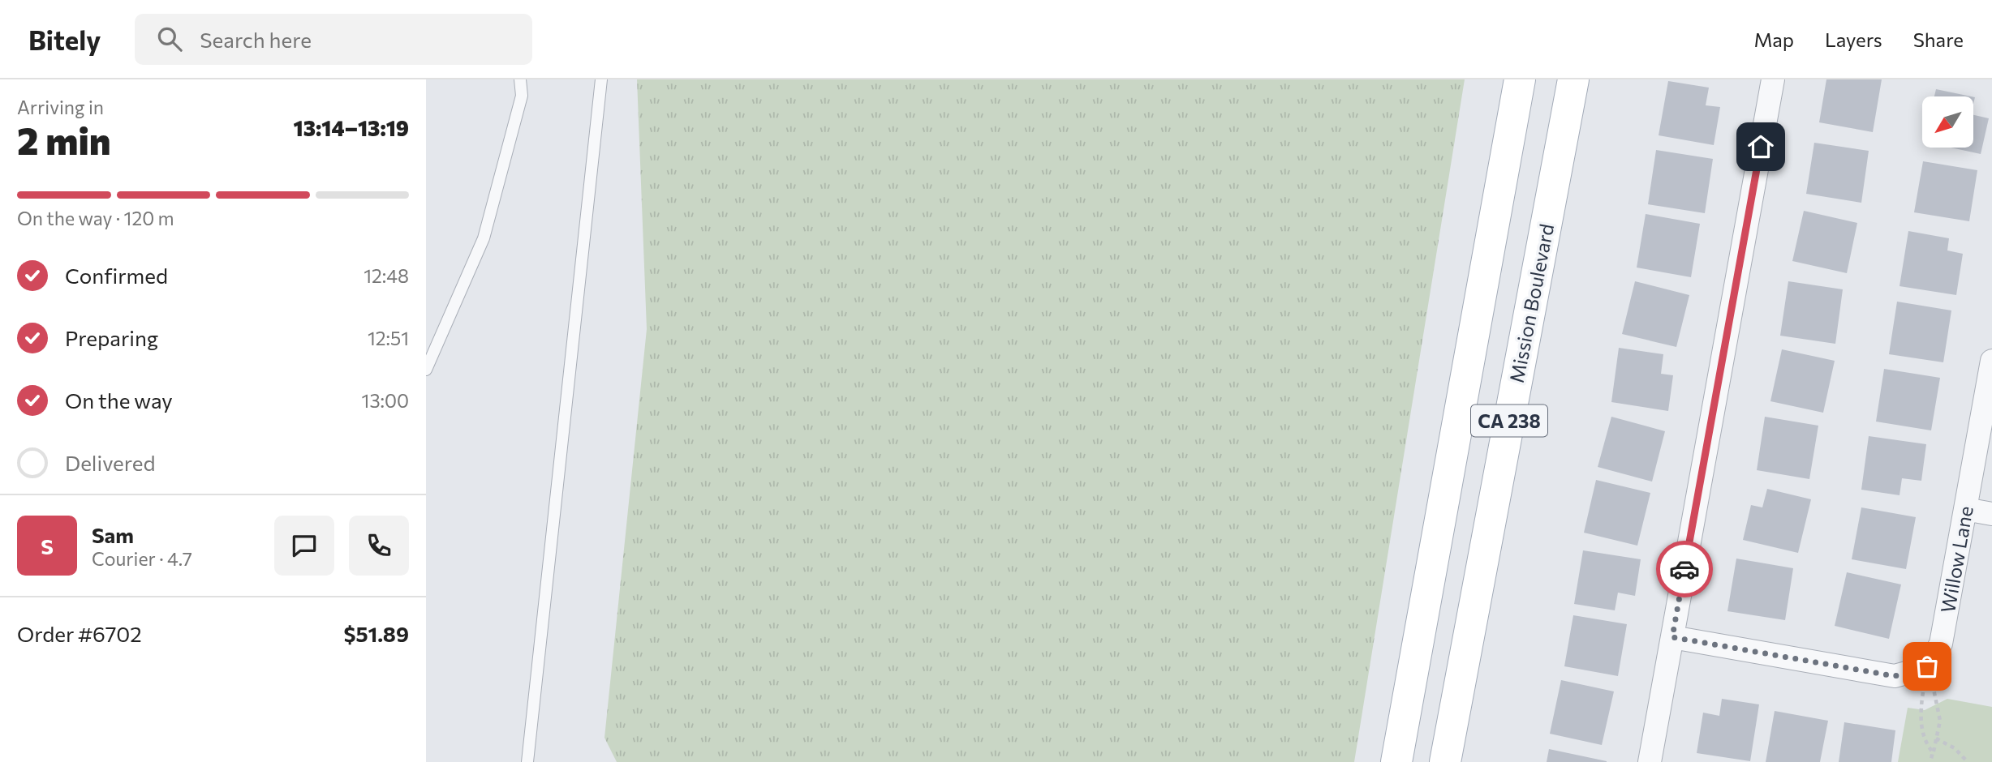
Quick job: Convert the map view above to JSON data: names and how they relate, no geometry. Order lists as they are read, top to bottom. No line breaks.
{"streets":{"main road":["Mission Boulevard","CA 238"],"street":["Willow Lane"]},"north":"bottom left","page":{"header":"Bitely","search":"Search here","nav":["Map","Layers","Share"],"heading":["2 min","Arriving in","13:14–13:19"],"panel":["Sam","Courier · 4.7","Order #6702","$51.89"],"bar":"On the way · 120 m","list":[["Confirmed","12:48"],["Preparing","12:51"],["On the way","13:00"],"Delivered"],"round":"S"}}
